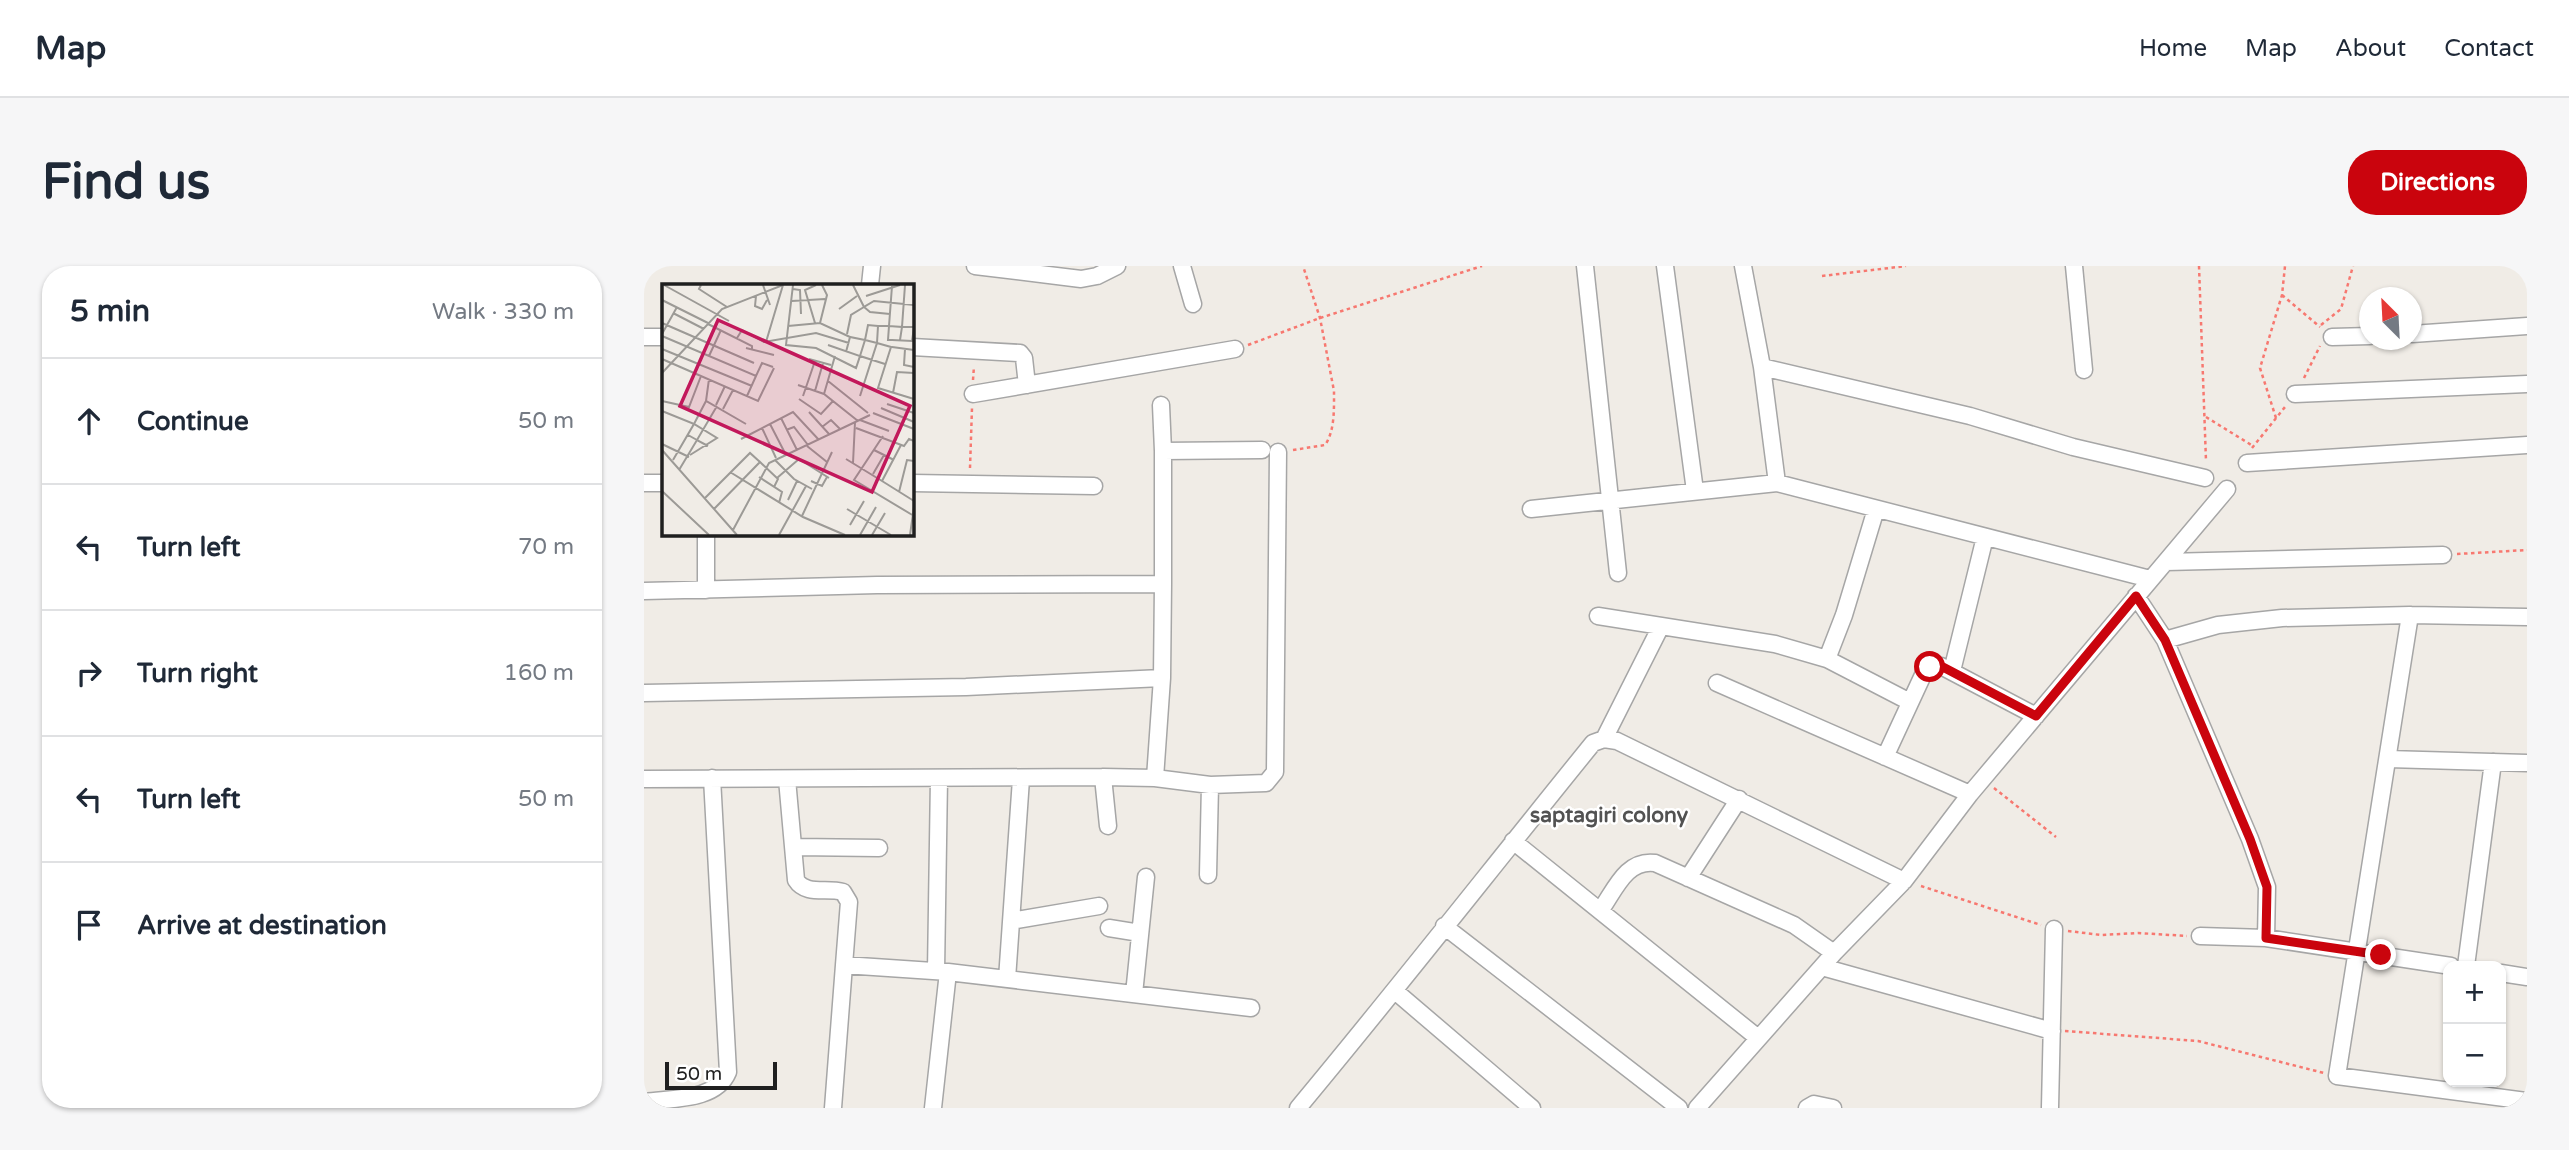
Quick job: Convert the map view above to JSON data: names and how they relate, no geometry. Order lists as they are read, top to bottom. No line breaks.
{"districts":["saptagiri colony"],"scale_bar":"50 m","north":"top left","page":{"header":"Map","nav":["Home","Map","About","Contact"],"buttons":"Directions","title":"Find us","heading":["5 min","Walk · 330 m"],"list":[["Continue","50 m"],["Turn left","70 m"],["Turn right","160 m"],["Turn left","50 m"],"Arrive at destination"],"map_buttons":["+","−"],"scale":"50 m"}}
